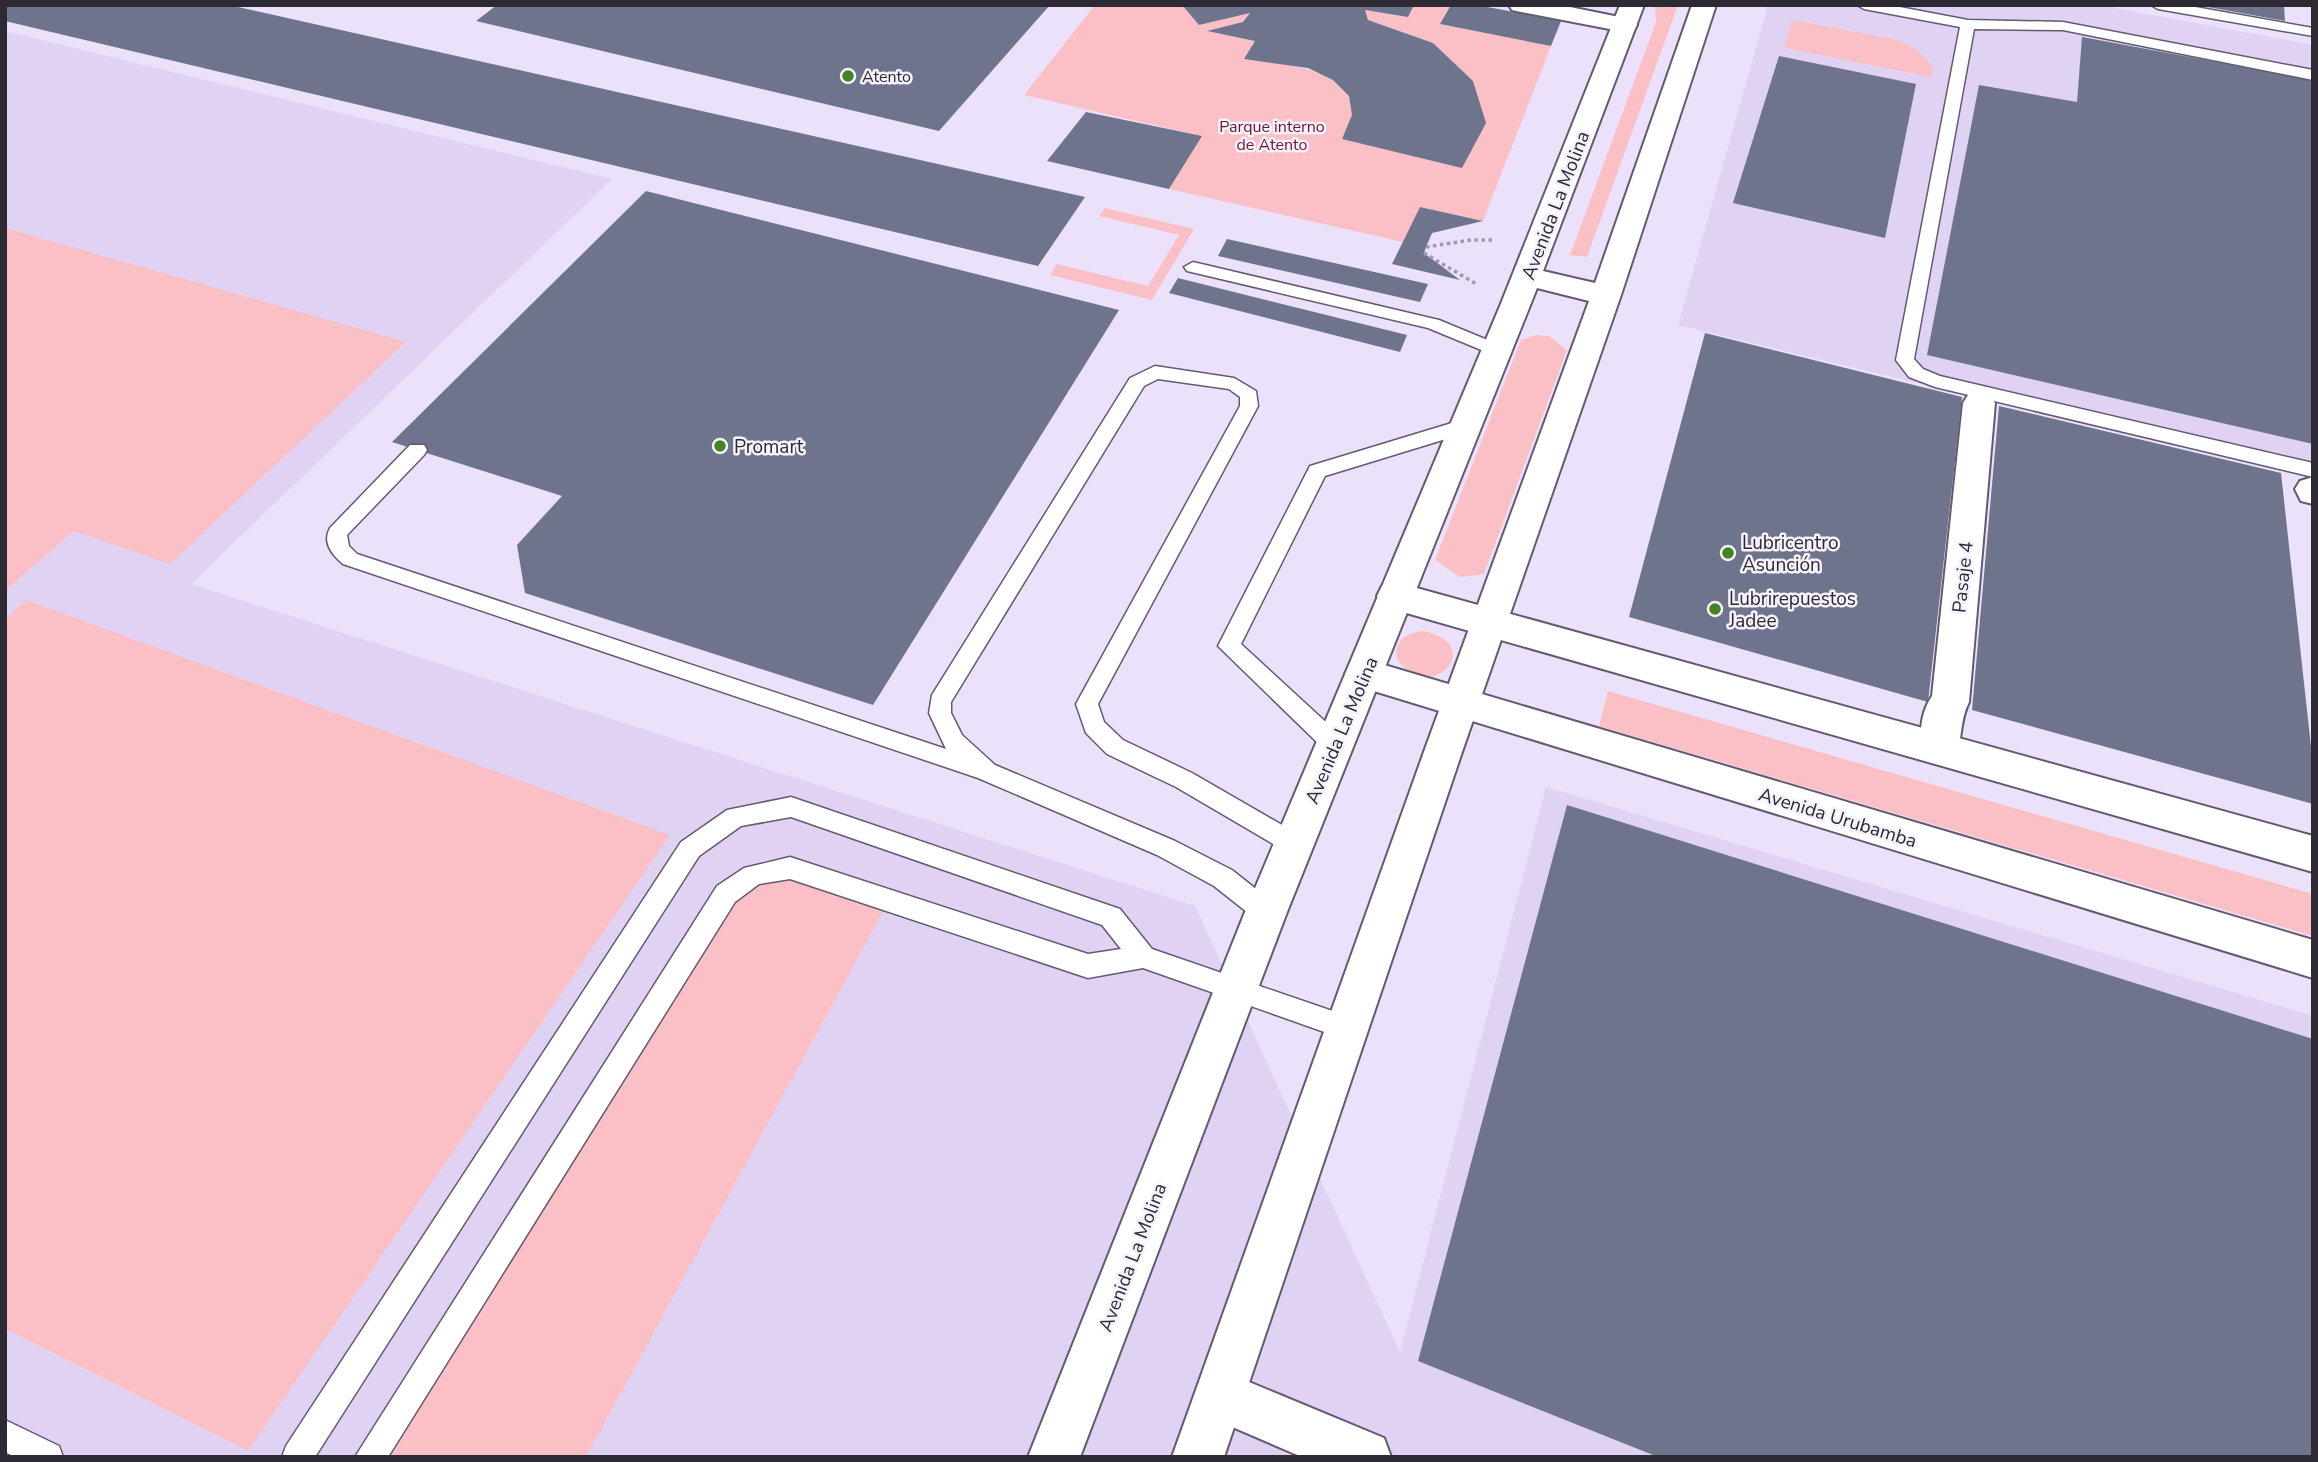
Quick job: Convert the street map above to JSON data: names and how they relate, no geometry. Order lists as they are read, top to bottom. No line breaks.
{"streets":{"main road":["Avenida La Molina","Pasaje 4","Avenida Urubamba"]},"crossings":[["Avenida La Molina","Avenida Urubamba"]],"parks":["Parque interno de Atento"],"places":["Atento","Promart","Lubricentro Asunción","Lubrirepuestos Jadee"]}
